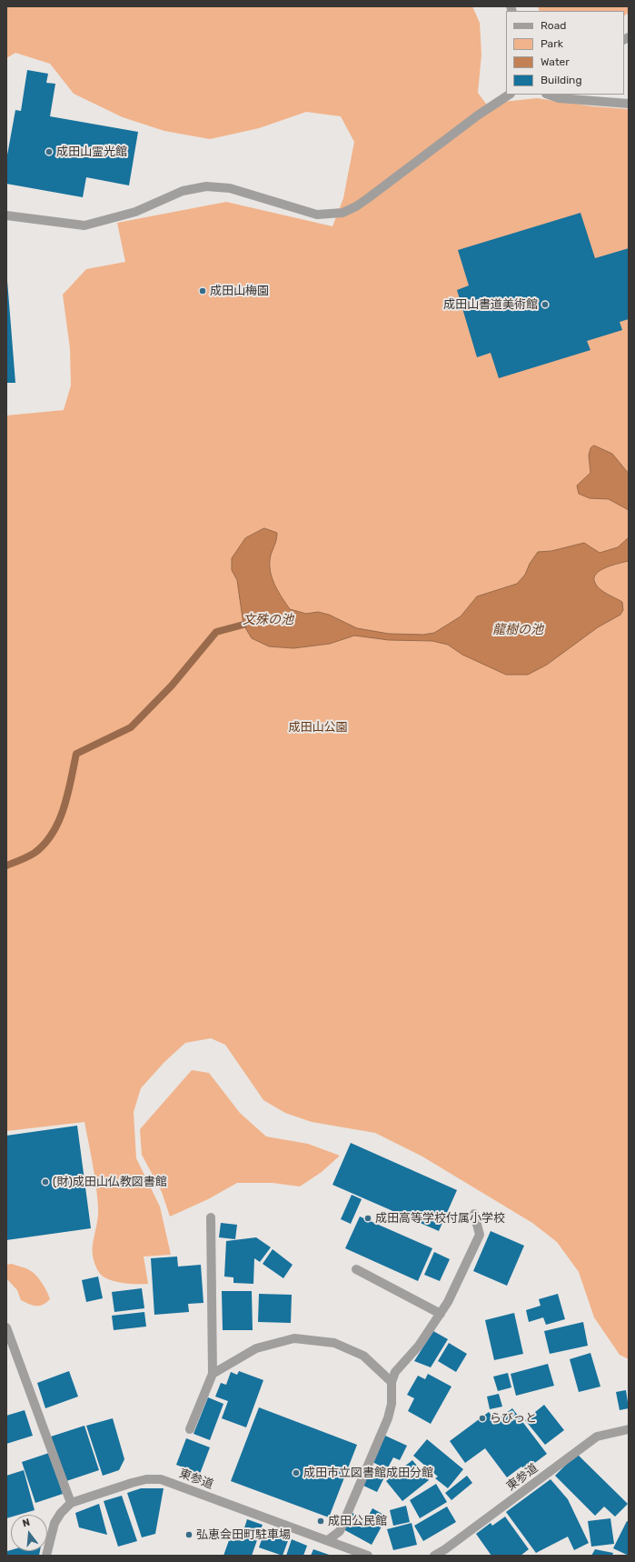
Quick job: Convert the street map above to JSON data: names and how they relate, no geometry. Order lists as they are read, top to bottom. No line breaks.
{"streets":{"street":["東参道"]},"water":["文殊の池","龍樹の池"],"parks":["成田山公園"],"places":["成田山霊光館","成田山梅園","成田山書道美術館","(財)成田山仏教図書館","成田高等学校付属小学校","らびっと","成田市立図書館成田分館","成田公民館","弘恵会田町駐車場"],"legend":["Road","Park","Water","Building"],"north":"top"}
